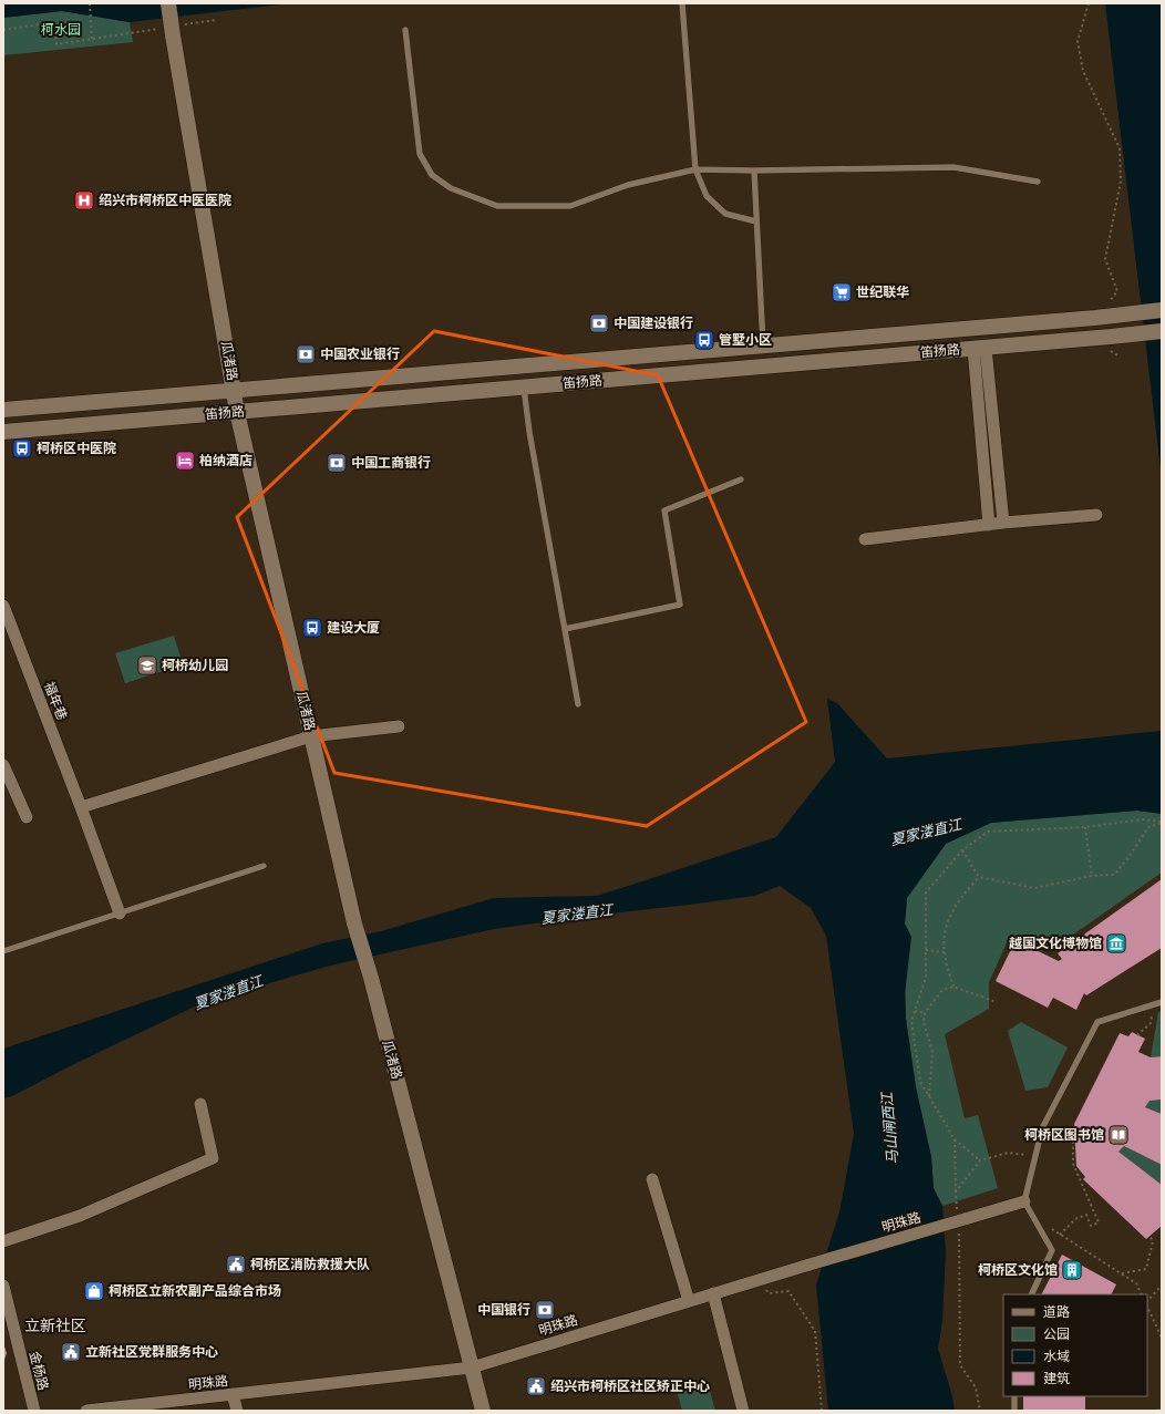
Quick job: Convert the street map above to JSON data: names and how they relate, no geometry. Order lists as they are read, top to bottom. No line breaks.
{"streets":{"street":["笛扬路","瓜渚路","福年巷","明珠路","金杨路"]},"crossings":[["笛扬路","瓜渚路"],["瓜渚路","明珠路"]],"districts":["立新社区"],"water":["夏家溇直江","马山闸西江"],"parks":["柯水园"],"places":{"hospital":["绍兴市柯桥区中医医院"],"supermarket":["世纪联华"],"bank":["中国建设银行","中国农业银行","中国工商银行","中国银行"],"bus stop":["管墅小区","柯桥区中医院","建设大厦"],"hotel":["柏纳酒店"],"school or university":["柯桥幼儿园"],"museum":["越国文化博物馆"],"library":["柯桥区图书馆"],"public building":["柯桥区消防救援大队","立新社区党群服务中心","绍兴市柯桥区社区矫正中心"],"building":["柯桥区文化馆"],"shop":["柯桥区立新农副产品综合市场"]},"legend":["道路","公园","水域","建筑"]}
